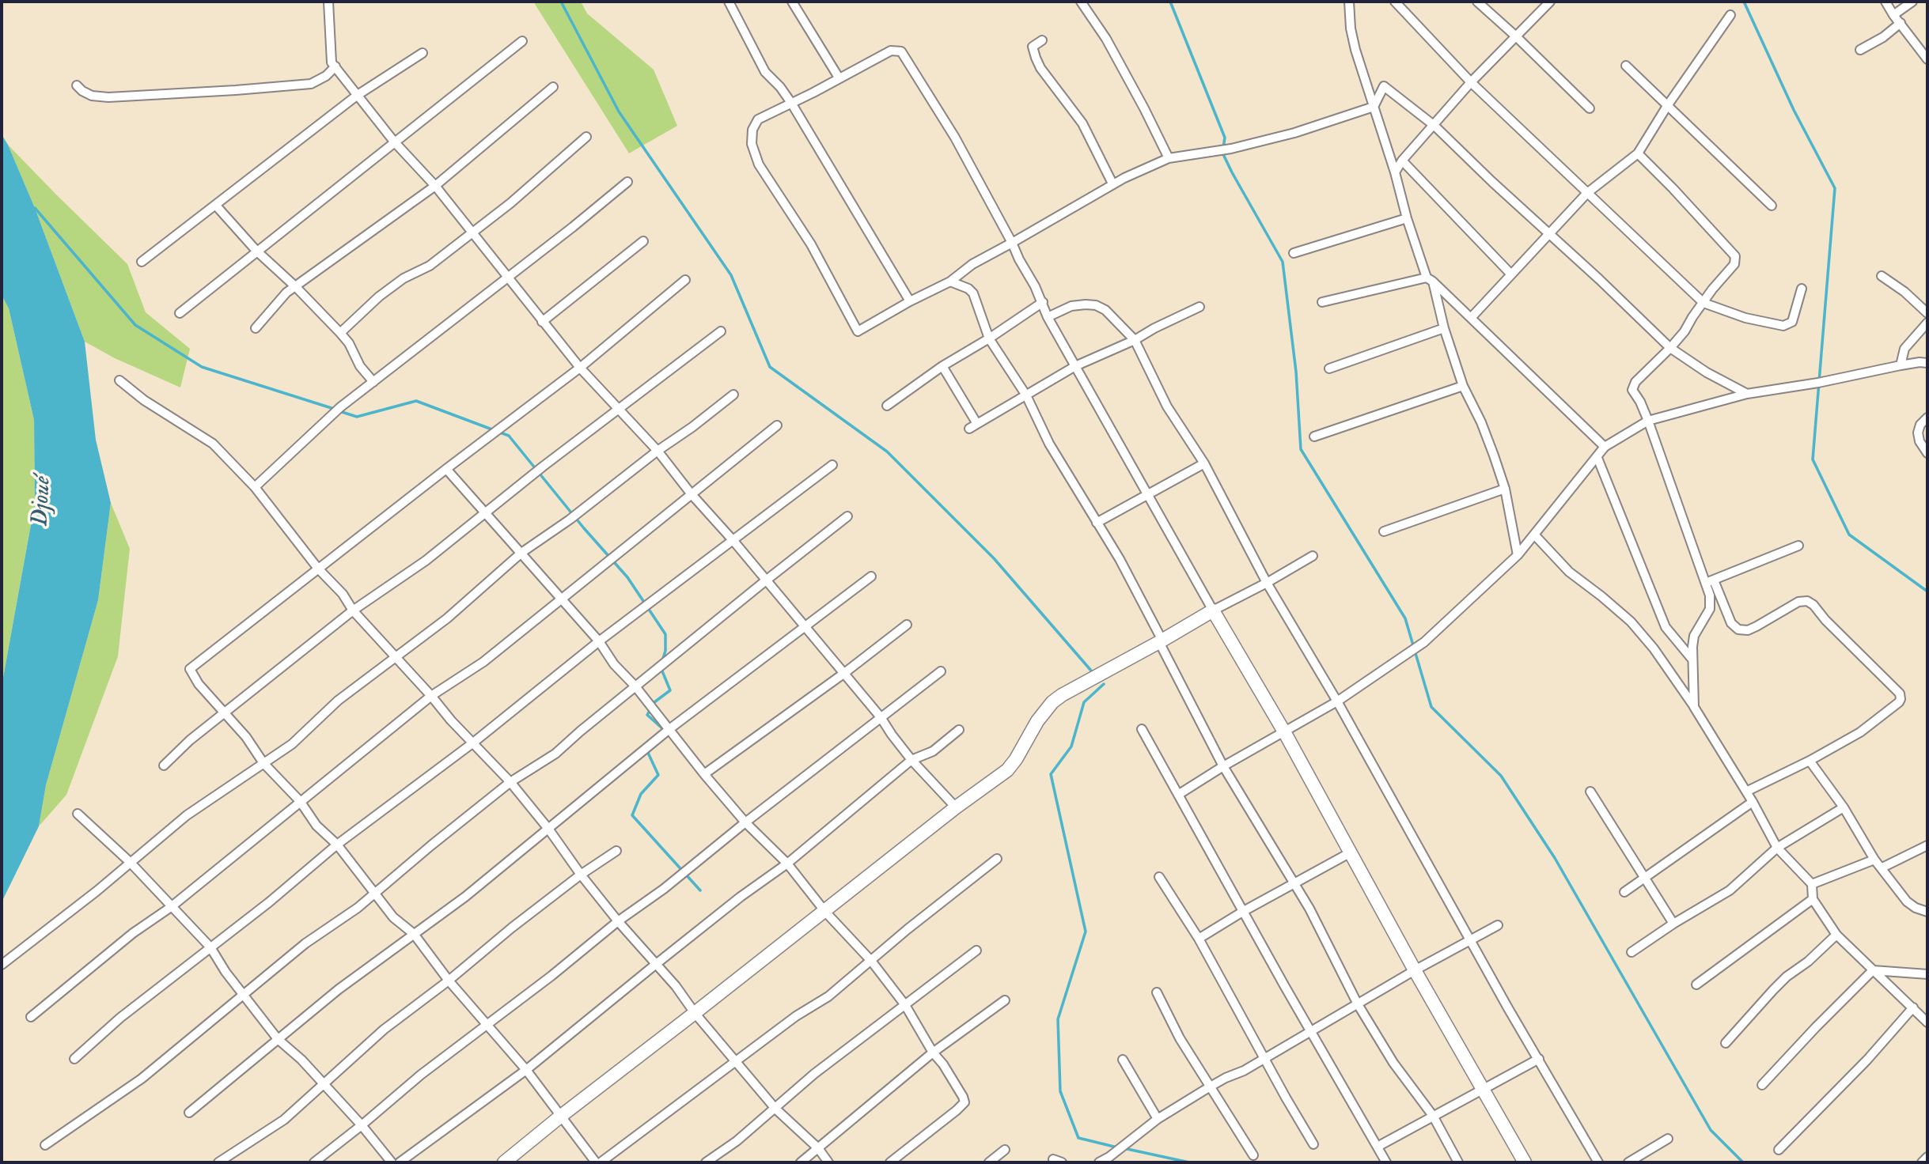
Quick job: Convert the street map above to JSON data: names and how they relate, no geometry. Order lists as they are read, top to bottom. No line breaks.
{"water":["Djoué"]}
